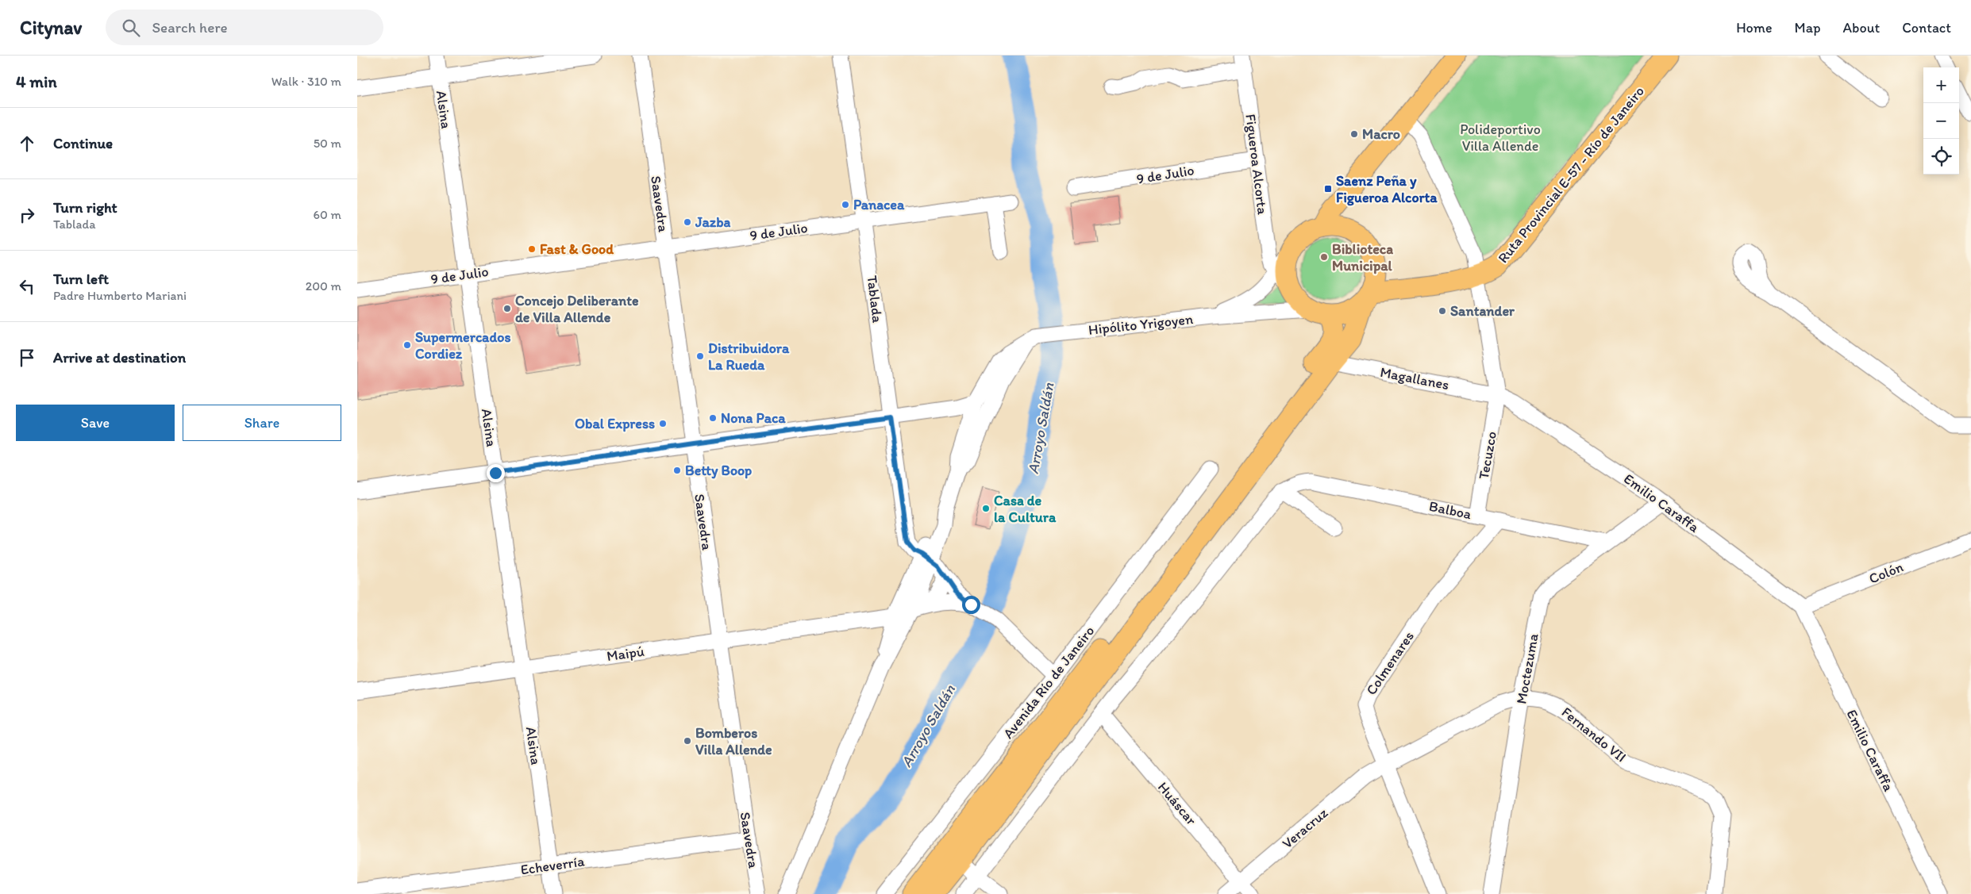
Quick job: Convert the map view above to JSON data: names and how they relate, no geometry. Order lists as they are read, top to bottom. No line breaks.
{"streets":{"main road":["Ruta Provincial E-57 - Río de Janeiro"],"street":["Alsina","Figueroa Alcorta","9 de Julio","Saavedra","Tablada","Hipólito Yrigoyen","Magallanes","Tecuzco","Emilio Caraffa","Balboa","Colón","Maipú","Colmenares","Moctezuma","Avenida Río de Janeiro","Fernando VII","Huáscar","Veracruz","Echeverría"]},"crossings":[["Alsina","9 de Julio"],["Alsina","Maipú"],["Alsina","Echeverría"],["Figueroa Alcorta","9 de Julio"],["Figueroa Alcorta","Ruta Provincial E-57 - Río de Janeiro"],["Figueroa Alcorta","Hipólito Yrigoyen"],["9 de Julio","Saavedra"],["9 de Julio","Tablada"],["Ruta Provincial E-57 - Río de Janeiro","Hipólito Yrigoyen"],["Saavedra","Maipú"],["Saavedra","Echeverría"],["Magallanes","Tecuzco"],["Magallanes","Emilio Caraffa"],["Tecuzco","Emilio Caraffa"],["Tecuzco","Balboa"],["Emilio Caraffa","Colón"],["Emilio Caraffa","Moctezuma"],["Balboa","Colmenares"],["Balboa","Moctezuma"],["Colmenares","Fernando VII"],["Colmenares","Veracruz"],["Moctezuma","Fernando VII"],["Fernando VII","Veracruz"],["Huáscar","Veracruz"]],"water":["Arroyo Saldán"],"parks":["Polideportivo Villa Allende"],"places":{"other":["Macro","Panacea","Jazba","Fast & Good","Biblioteca Municipal","Concejo Deliberante de Villa Allende","Santander","Supermercados Cordiez","Distribuidora La Rueda","Nona Paca","Obal Express","Betty Boop","Casa de la Cultura","Bomberos Villa Allende"],"transit":["Saenz Peña y Figueroa Alcorta"]},"page":{"header":"Citynav","search":"Search here","nav":["Home","Map","About","Contact"],"heading":["4 min","Walk · 310 m"],"map_buttons":["+","−"],"list":[["Continue","50 m"],["Turn right","Tablada","60 m"],["Turn left","Padre Humberto Mariani","200 m"],"Arrive at destination"],"buttons":["Save","Share"]}}
